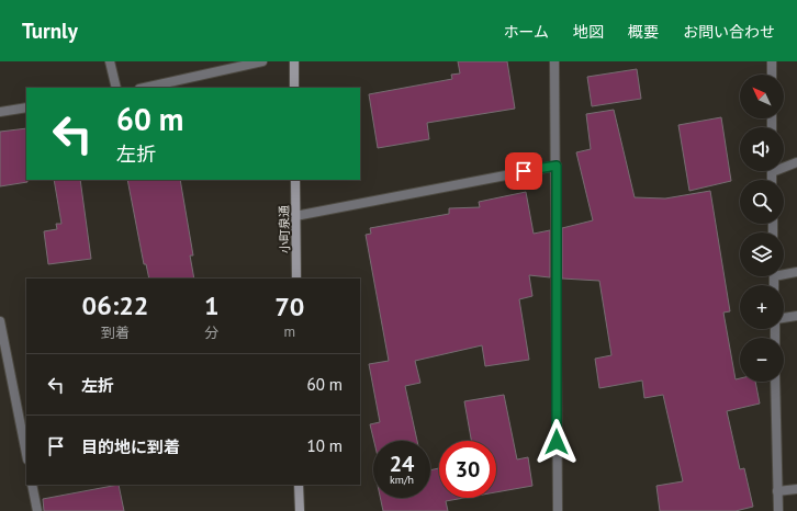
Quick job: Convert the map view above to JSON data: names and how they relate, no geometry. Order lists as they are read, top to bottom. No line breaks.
{"streets":{"street":["小町泉通"]},"north":"top left","page":{"header":"Turnly","nav":["ホーム","地図","概要","お問い合わせ"],"map_buttons":["+","−"],"turn":["60 m","左折"],"eta":["06:22","到着","1","分","70","m"],"list":[{"name":"左折","value":"60 m"},{"name":"目的地に到着","value":"10 m"}],"speed":"24 km/h","limit":"30"}}
